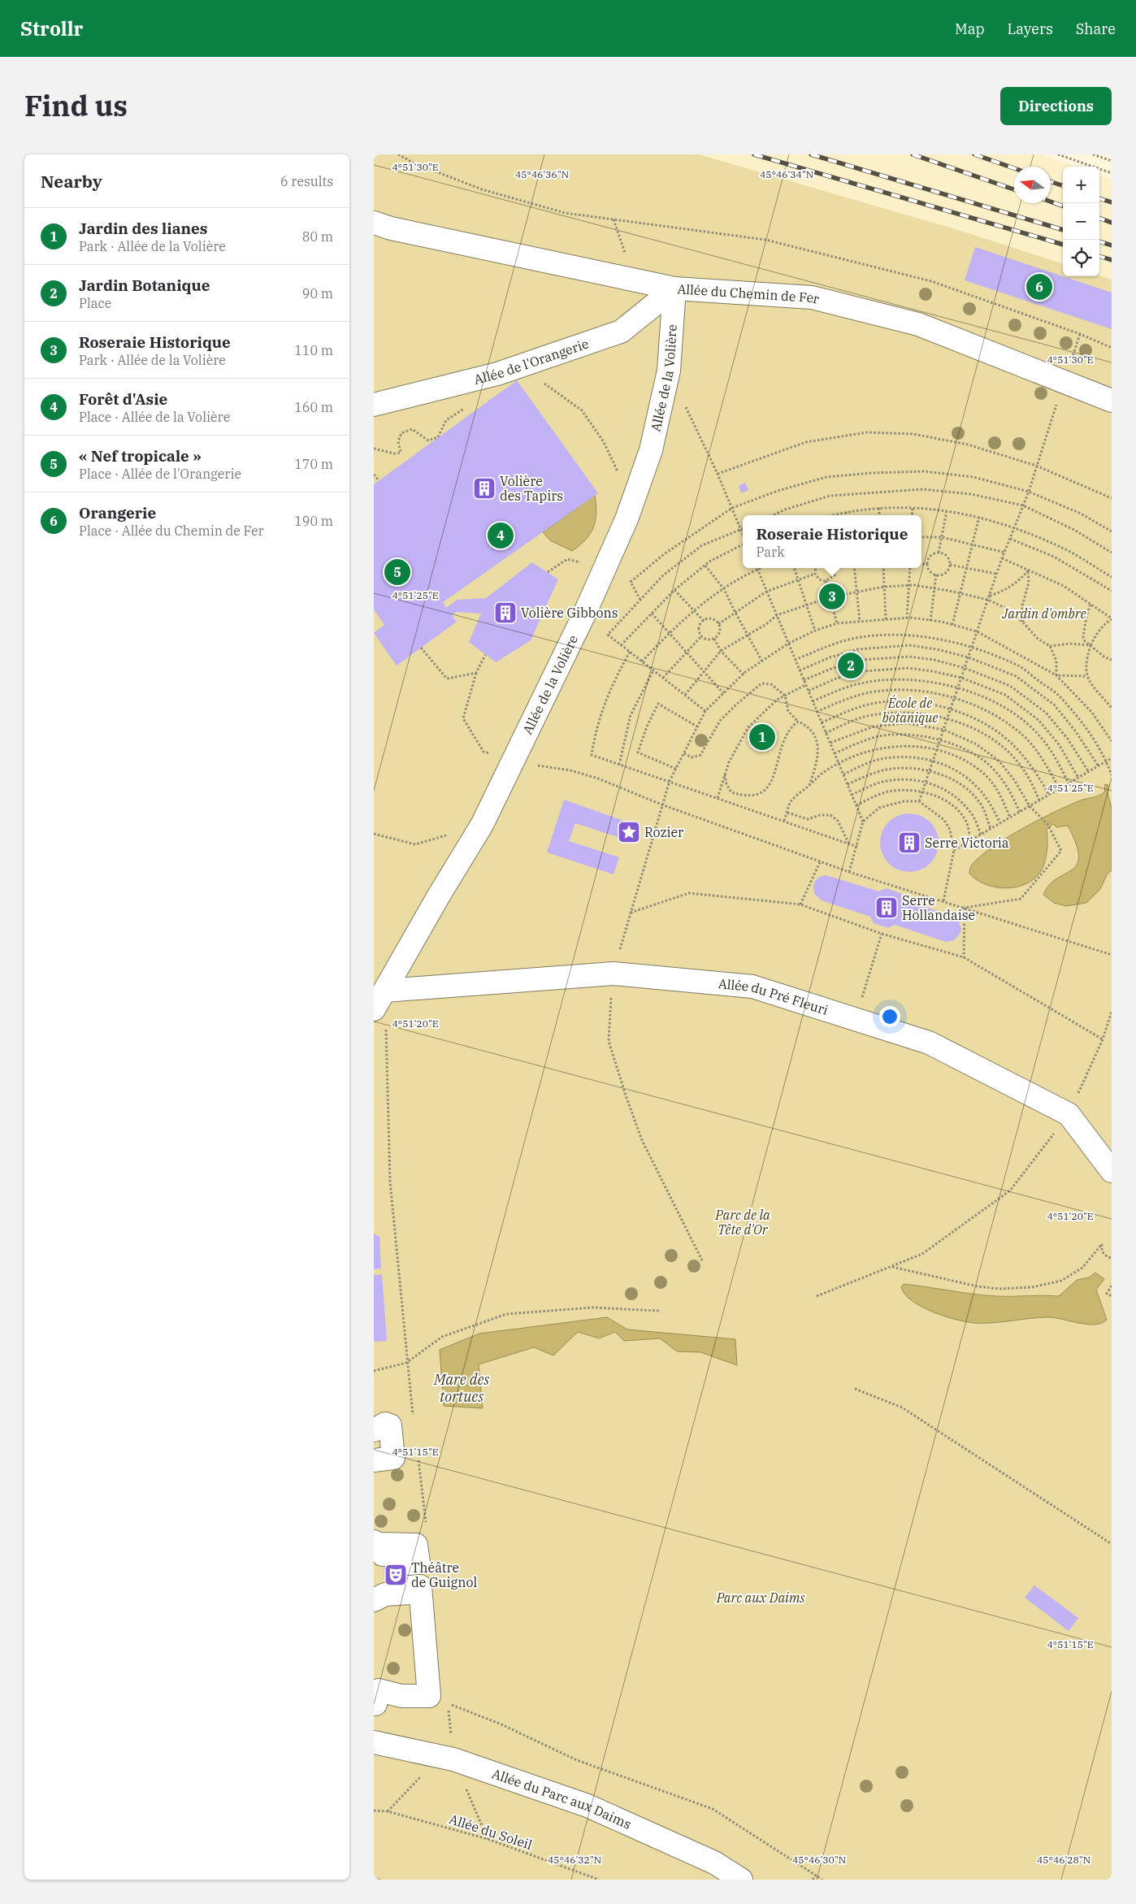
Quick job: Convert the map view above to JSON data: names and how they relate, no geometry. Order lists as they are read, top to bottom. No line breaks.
{"streets":{"street":["Allée du Chemin de Fer","Allée de l'Orangerie","Allée de la Volière","Allée du Pré Fleuri","Allée du Parc aux Daims"],"path":["Allée du Soleil"]},"crossings":[["Allée du Chemin de Fer","Allée de l'Orangerie"],["Allée du Chemin de Fer","Allée de la Volière"],["Allée de l'Orangerie","Allée de la Volière"],["Allée de la Volière","Allée du Pré Fleuri"]],"water":["Mare des tortues"],"parks":["Jardin d'ombre","École de botanique","Parc de la Tête d'Or","Parc aux Daims"],"places":{"building":["Volière des Tapirs","Volière Gibbons","Serre Victoria","Serre Hollandaise"],"place":["Rozier"],"theatre":["Théâtre de Guignol"]},"north":"left","page":{"header":"Strollr","nav":["Map","Layers","Share"],"title":"Find us","buttons":"Directions","heading":["Nearby","6 results"],"map_buttons":["+","−"],"list":[{"mark":"1","name":"Jardin des lianes","note":"Park · Allée de la Volière","value":"80 m"},{"mark":"2","name":"Jardin Botanique","note":"Place","value":"90 m"},{"mark":"3","name":"Roseraie Historique","note":"Park · Allée de la Volière","value":"110 m"},{"mark":"4","name":"Forêt d'Asie","note":"Place · Allée de la Volière","value":"160 m"},{"mark":"5","name":"« Nef tropicale »","note":"Place · Allée de l'Orangerie","value":"170 m"},{"mark":"6","name":"Orangerie","note":"Place · Allée du Chemin de Fer","value":"190 m"}],"pins":["6","4","5","3","2","1"],"popup":["Roseraie Historique","Park"]},"coordinates":["4°51'30\"E","45°46'36\"N","45°46'34\"N","4°51'25\"E","4°51'20\"E","4°51'15\"E","45°46'32\"N","45°46'30\"N","45°46'28\"N"]}
